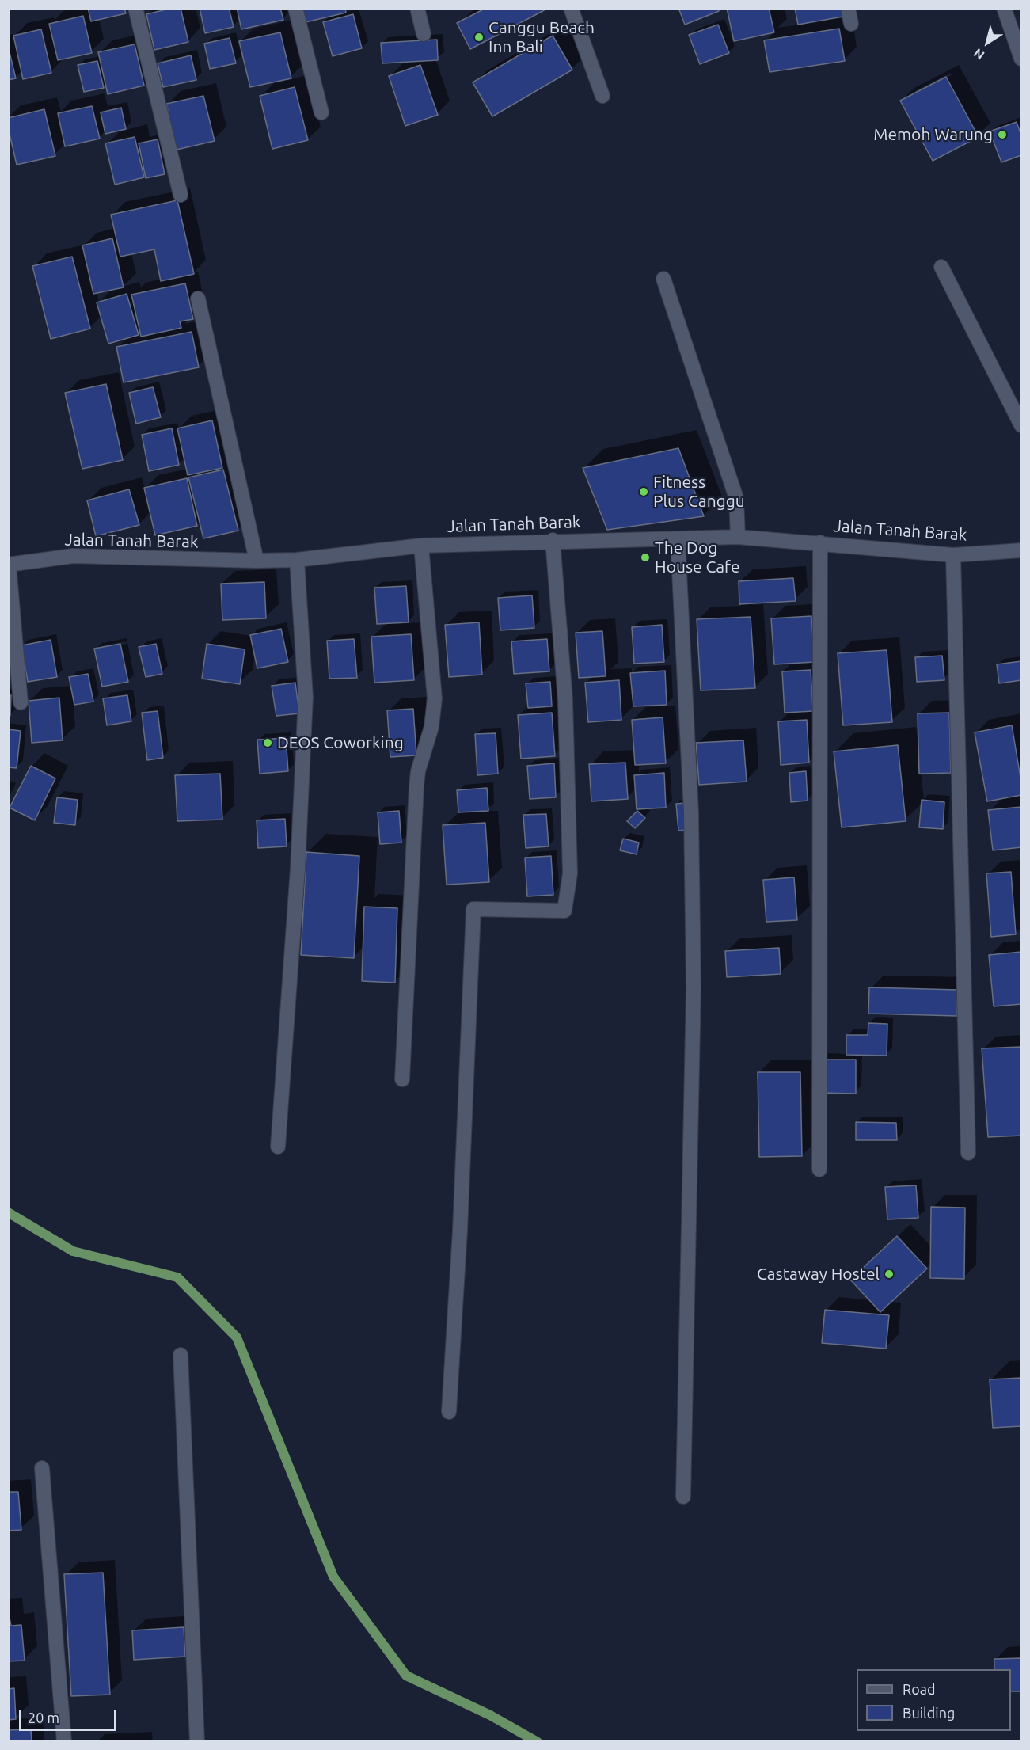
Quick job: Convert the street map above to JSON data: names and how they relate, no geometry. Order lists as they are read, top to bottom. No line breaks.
{"streets":{"street":["Jalan Tanah Barak"]},"places":["Canggu Beach Inn Bali","Memoh Warung","Fitness Plus Canggu","The Dog House Cafe","DEOS Coworking","Castaway Hostel"],"legend":["Road","Building"],"scale_bar":"20 m","north":"bottom left"}
